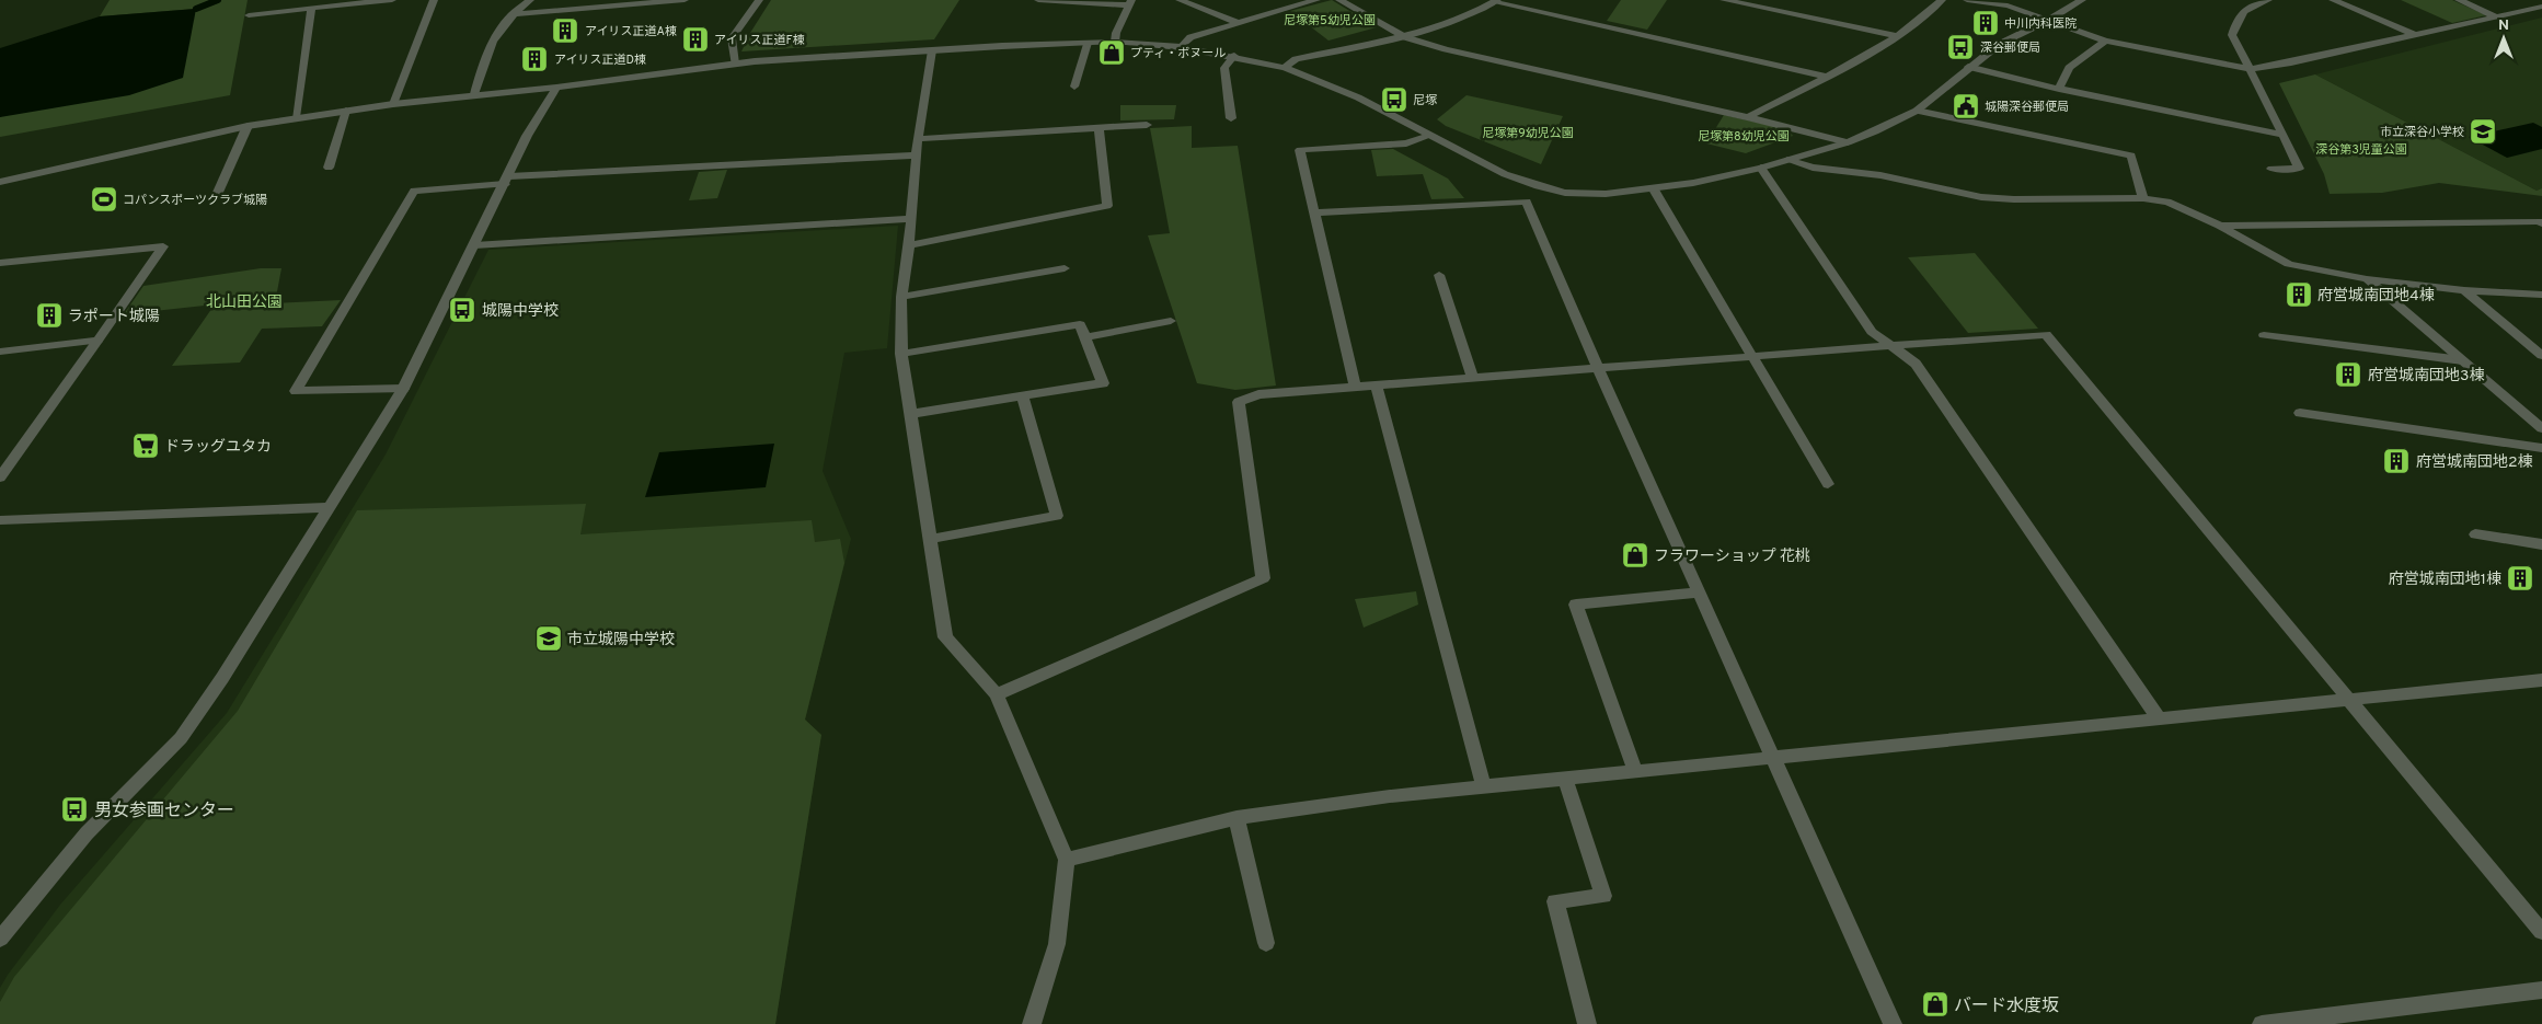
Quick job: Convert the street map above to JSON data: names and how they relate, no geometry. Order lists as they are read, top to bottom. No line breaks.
{"parks":["尼塚第5幼児公園","尼塚第9幼児公園","尼塚第8幼児公園","深谷第3児童公園","北山田公園"],"places":{"building":["中川内科医院","アイリス正道A棟","アイリス正道F棟","アイリス正道D棟","府営城南団地4棟","ラポート城陽","府営城南団地3棟","府営城南団地2棟","府営城南団地1棟"],"bus stop":["深谷郵便局","尼塚","城陽中学校","男女参画センター"],"shop":["プティ・ボヌール","フラワーショップ 花桃","バード水度坂"],"public building":["城陽深谷郵便局"],"school or university":["市立深谷小学校","市立城陽中学校"],"sports":["コパンスポーツクラブ城陽"],"supermarket":["ドラッグユタカ"]},"north":"top"}
